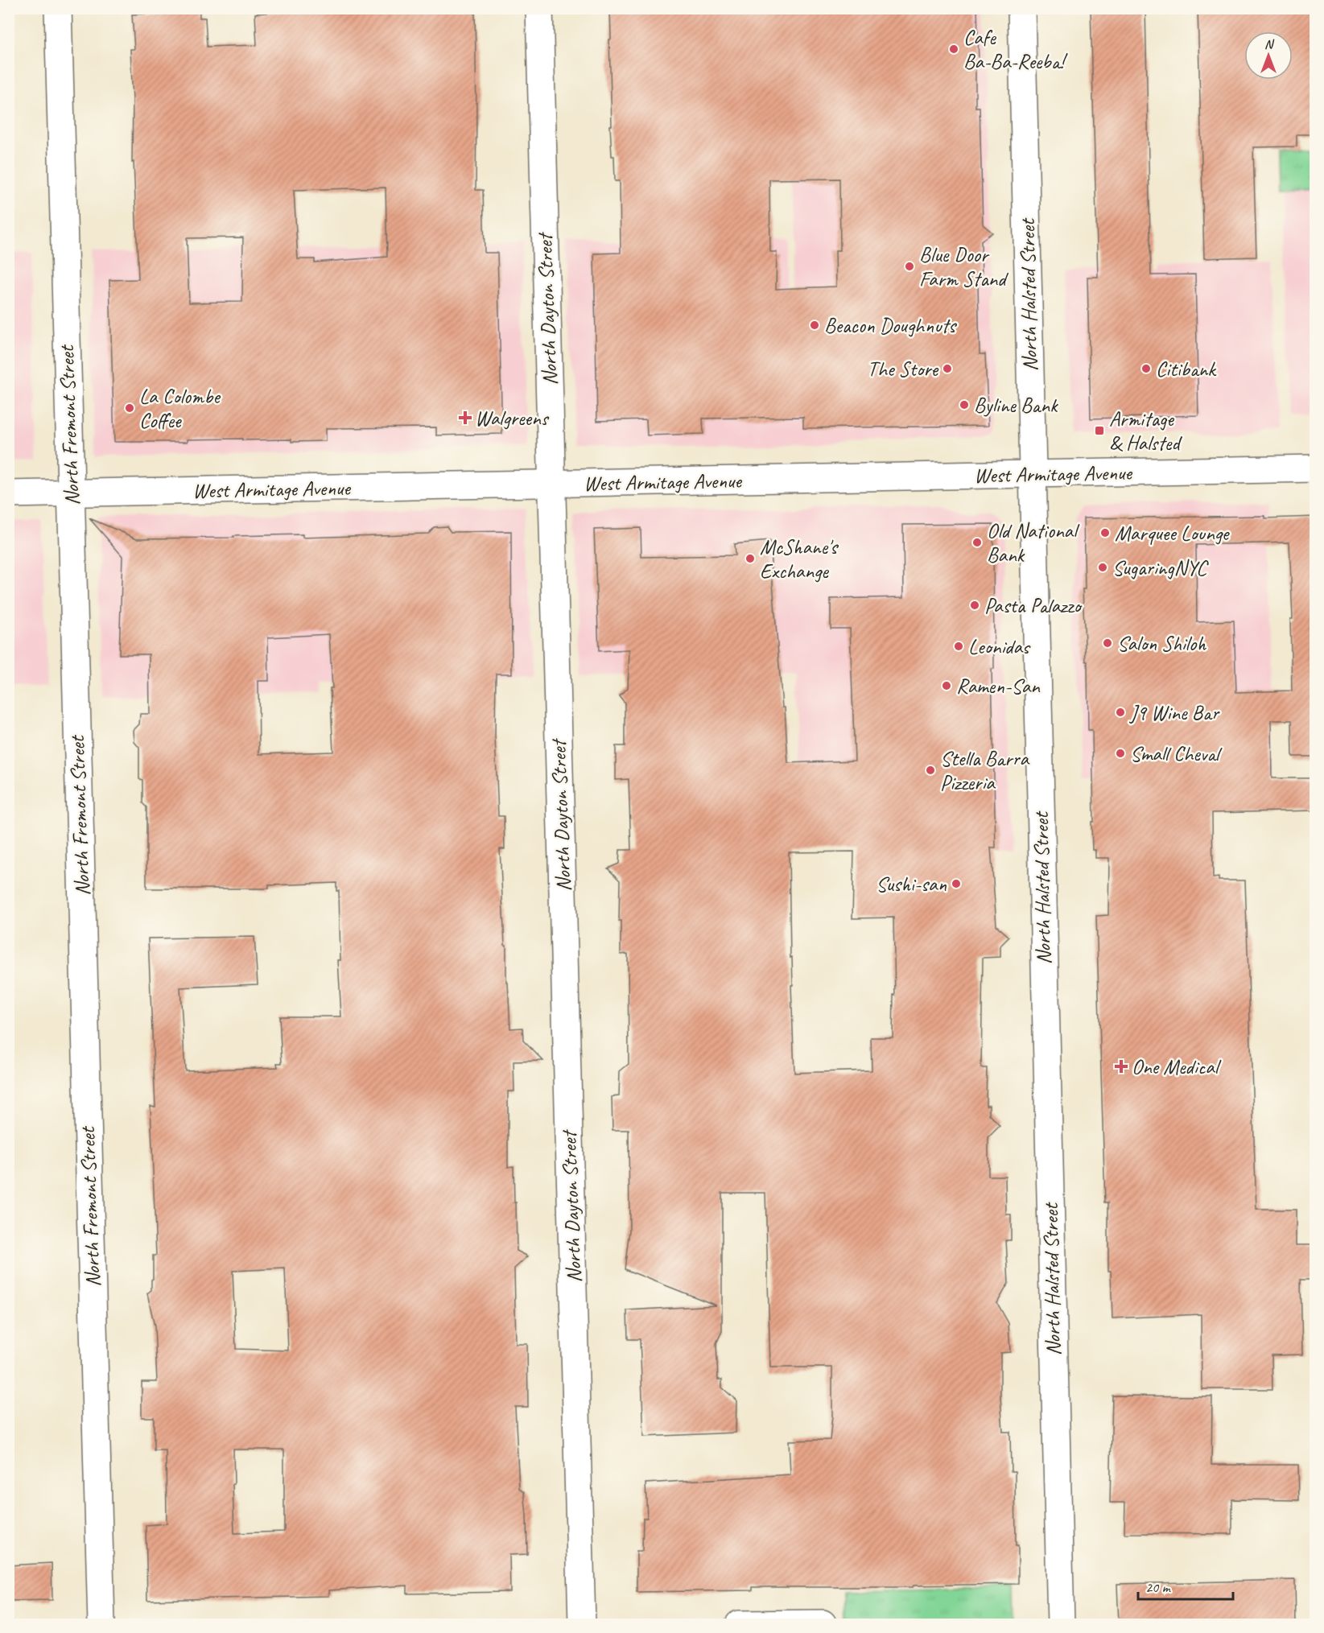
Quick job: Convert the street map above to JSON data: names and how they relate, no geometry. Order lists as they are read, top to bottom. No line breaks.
{"streets":{"street":["North Halsted Street","North Dayton Street","North Fremont Street","West Armitage Avenue"]},"crossings":[["North Halsted Street","West Armitage Avenue"],["North Dayton Street","West Armitage Avenue"],["North Fremont Street","West Armitage Avenue"]],"places":{"other":["Cafe Ba-Ba-Reeba!","Blue Door Farm Stand","Beacon Doughnuts","The Store","Citibank","Byline Bank","La Colombe Coffee","Marquee Lounge","Old National Bank","McShane's Exchange","SugaringNYC","Pasta Palazzo","Salon Shiloh","Leonidas","Ramen-San","J9 Wine Bar","Small Cheval","Stella Barra Pizzeria","Sushi-san"],"health":["Walgreens","One Medical"],"transit":["Armitage & Halsted"]},"scale_bar":"20 m","north":"top"}
